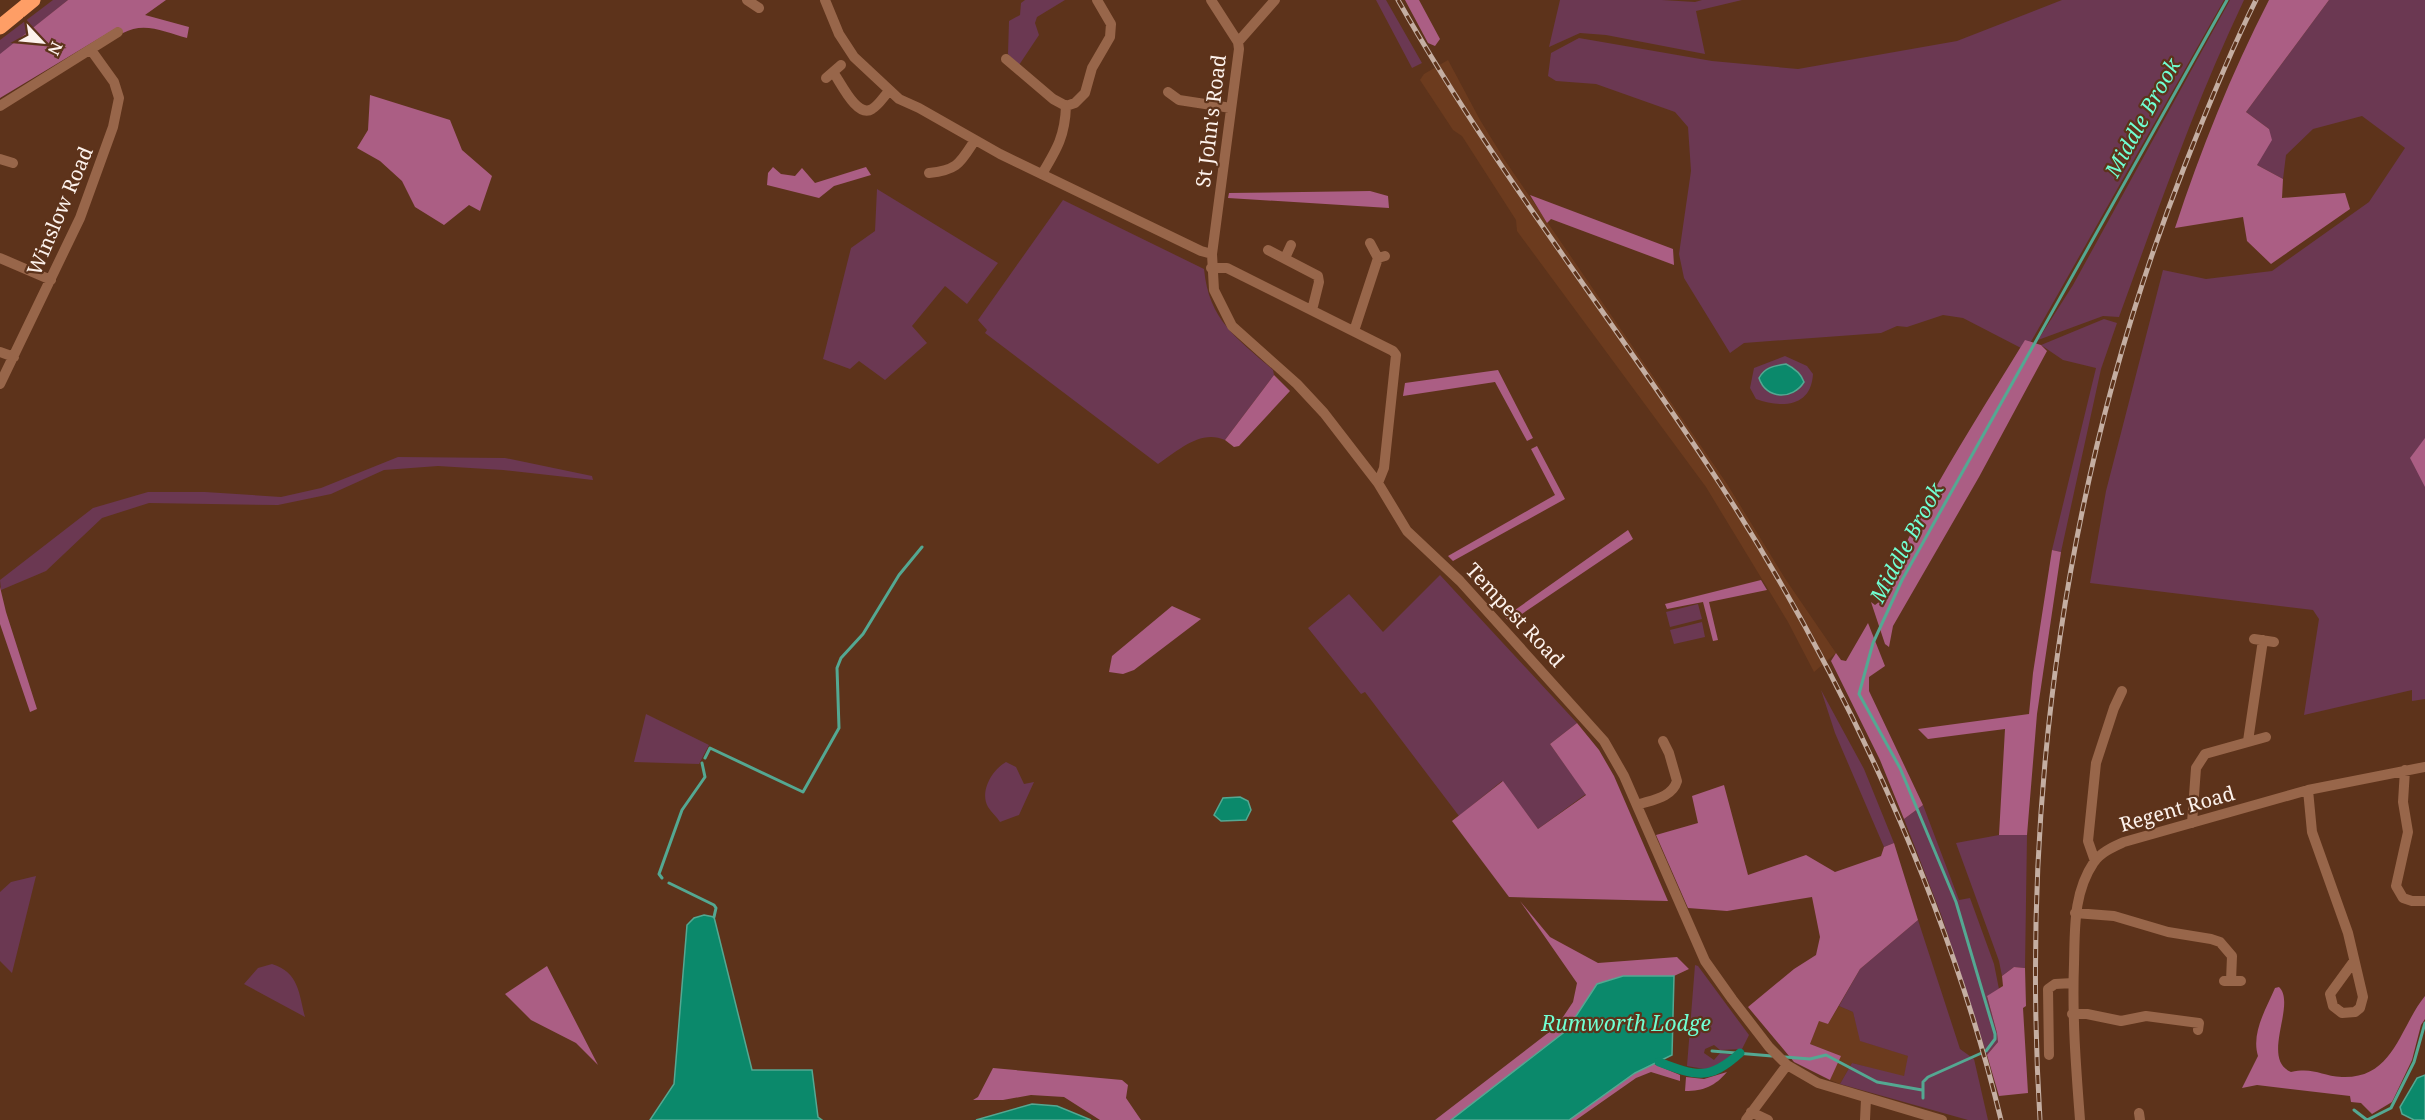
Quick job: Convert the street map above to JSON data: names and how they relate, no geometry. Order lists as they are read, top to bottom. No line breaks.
{"streets":{"street":["St John's Road","Winslow Road","Tempest Road","Regent Road"]},"crossings":[["St John's Road","Tempest Road"]],"water":["Middle Brook","Rumworth Lodge"],"north":"bottom right"}
